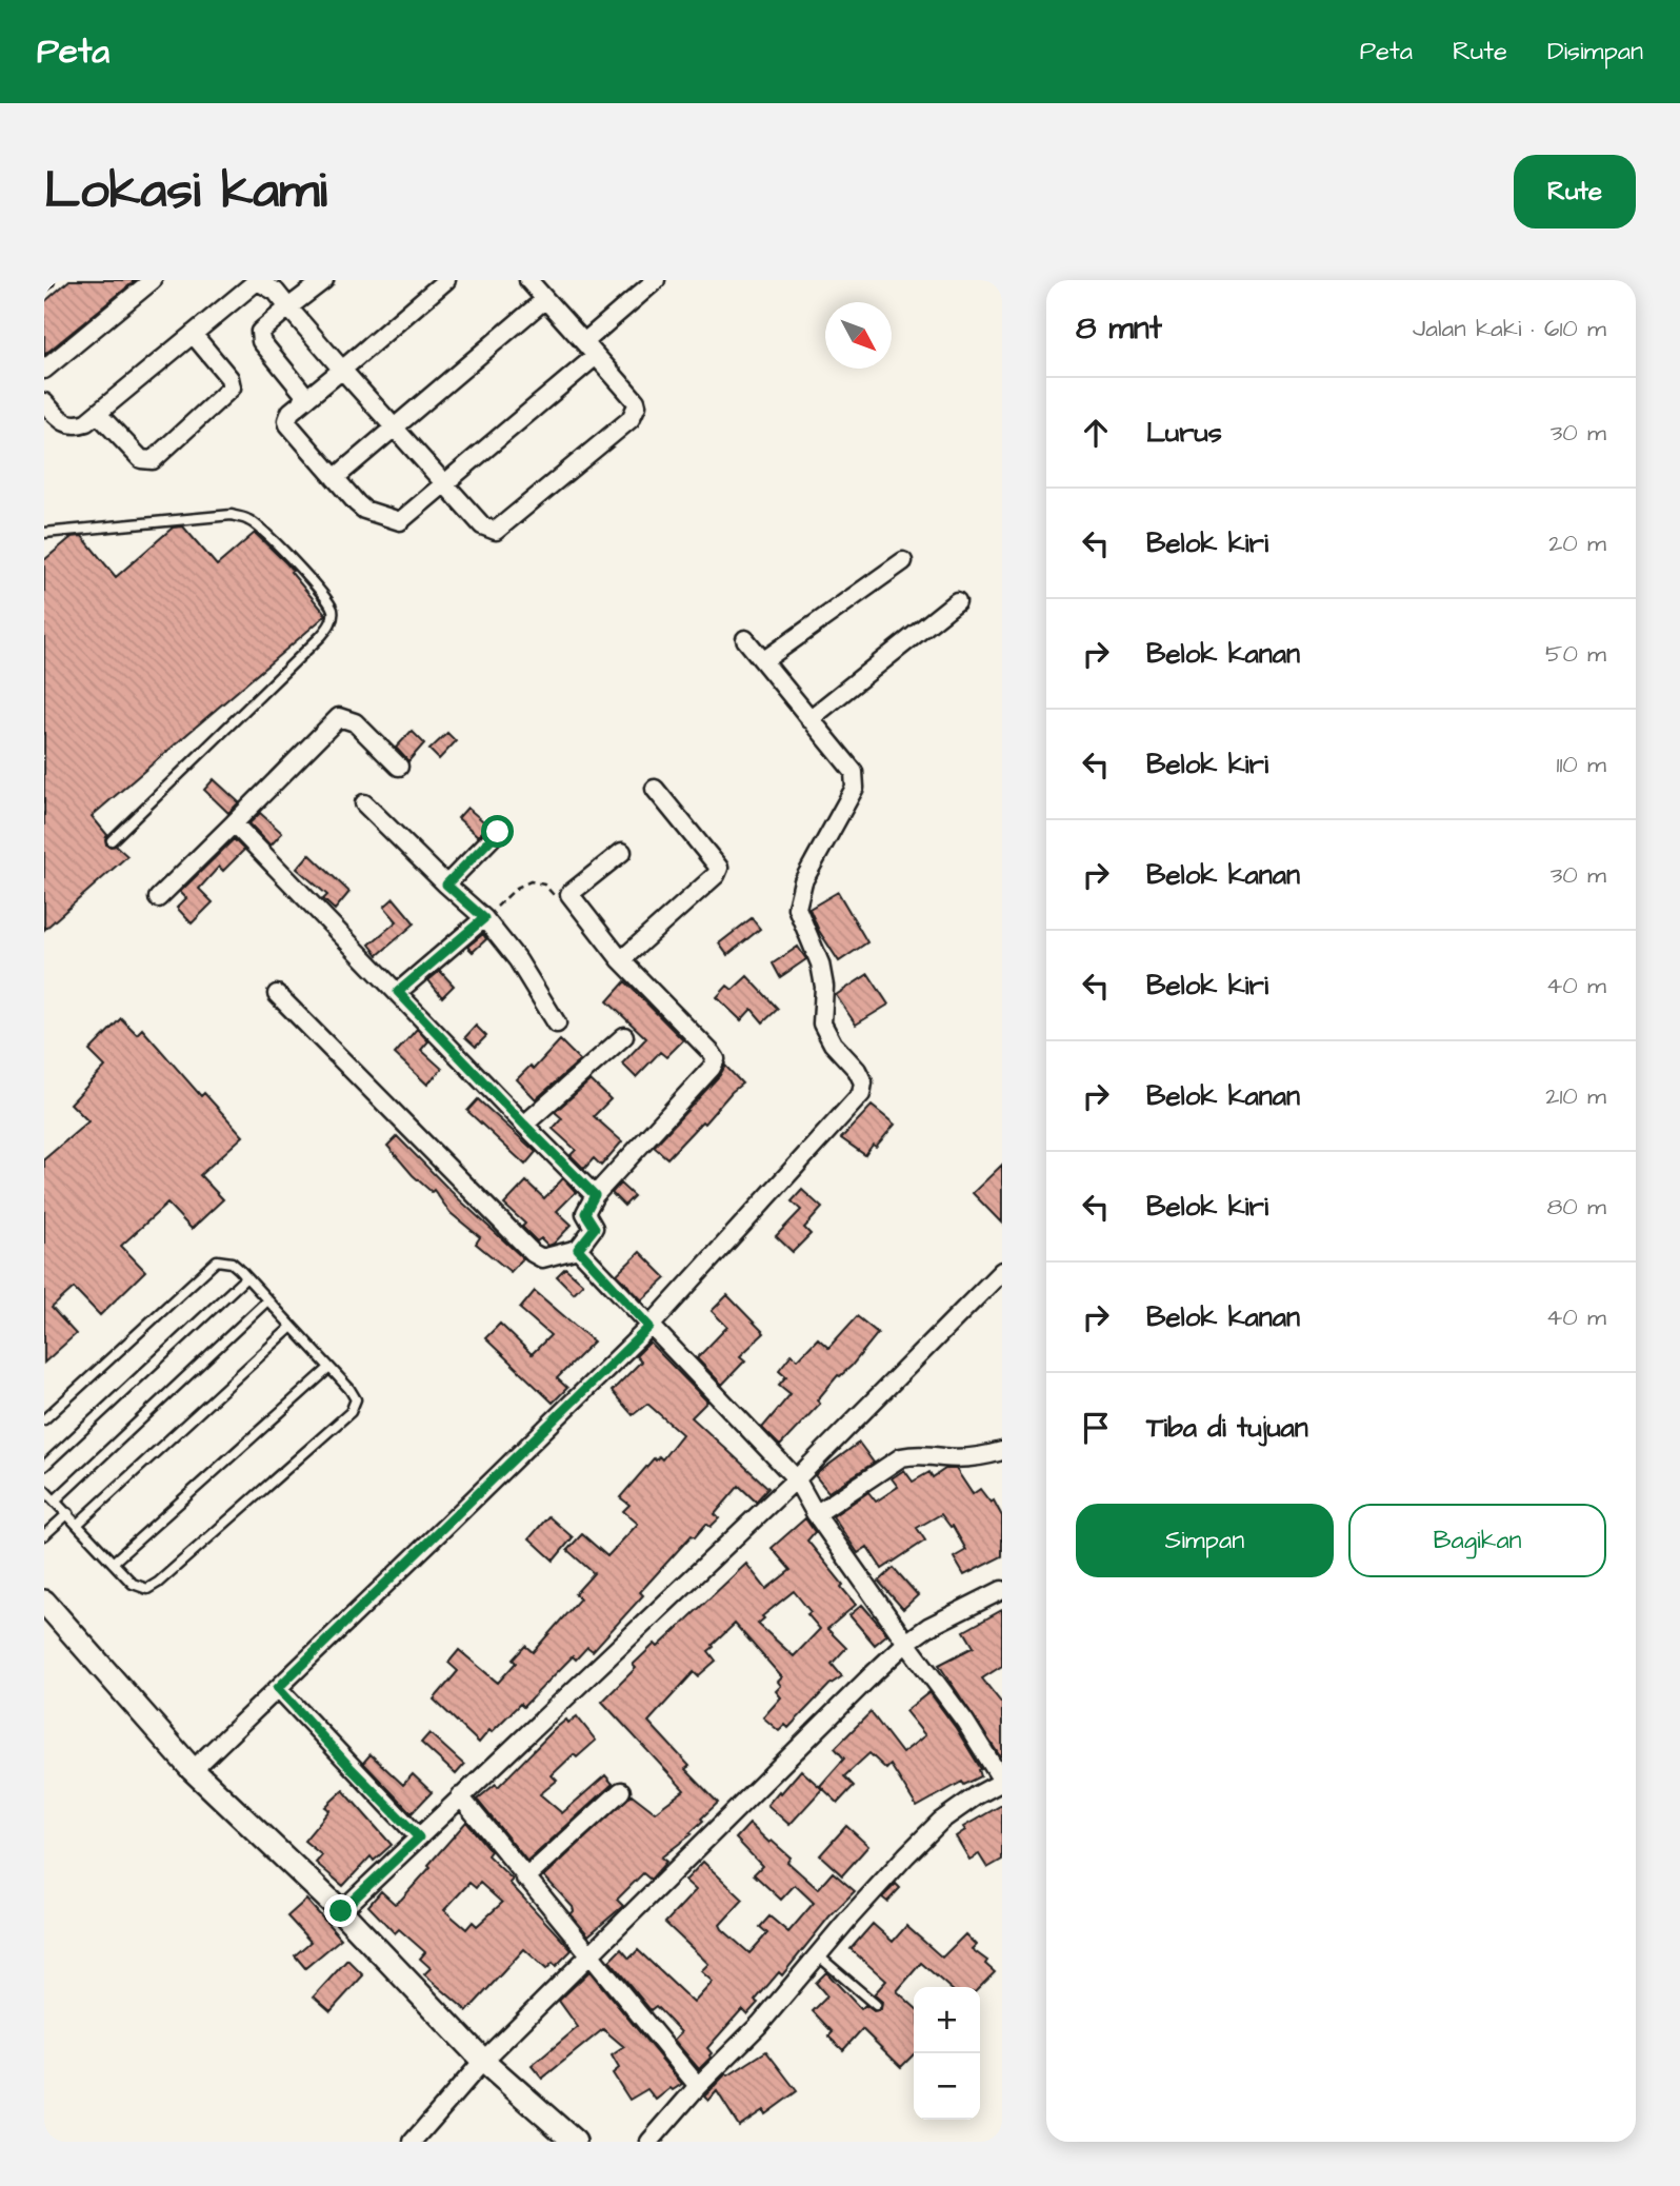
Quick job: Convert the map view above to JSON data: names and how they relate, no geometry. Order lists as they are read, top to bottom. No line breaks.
{"north":"bottom right","page":{"header":"Peta","nav":["Peta","Rute","Disimpan"],"buttons":["Rute",["Simpan","Bagikan"]],"title":"Lokasi kami","heading":["8 mnt","Jalan kaki · 610 m"],"list":[["Lurus","30 m"],["Belok kiri","20 m"],["Belok kanan","50 m"],["Belok kiri","110 m"],["Belok kanan","30 m"],["Belok kiri","40 m"],["Belok kanan","210 m"],["Belok kiri","80 m"],["Belok kanan","40 m"],"Tiba di tujuan"],"map_buttons":["+","−"]}}
